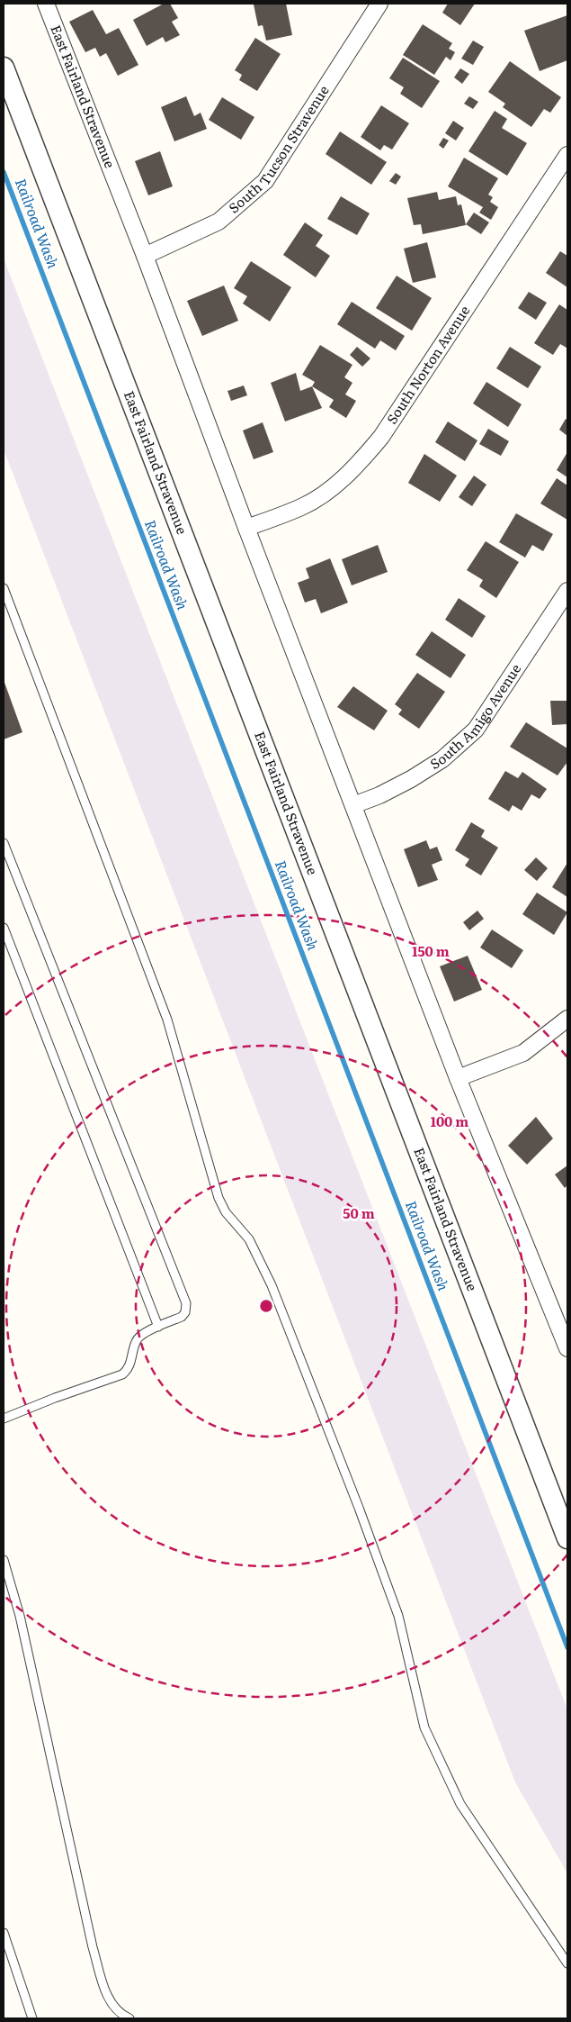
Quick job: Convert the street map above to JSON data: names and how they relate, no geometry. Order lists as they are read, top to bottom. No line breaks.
{"streets":{"street":["East Fairland Stravenue","South Tucson Stravenue","South Norton Avenue","South Amigo Avenue"]},"crossings":[["East Fairland Stravenue","South Tucson Stravenue"],["East Fairland Stravenue","South Norton Avenue"],["East Fairland Stravenue","South Amigo Avenue"]],"water":["Railroad Wash"],"rings":["150 m","100 m","50 m"]}
